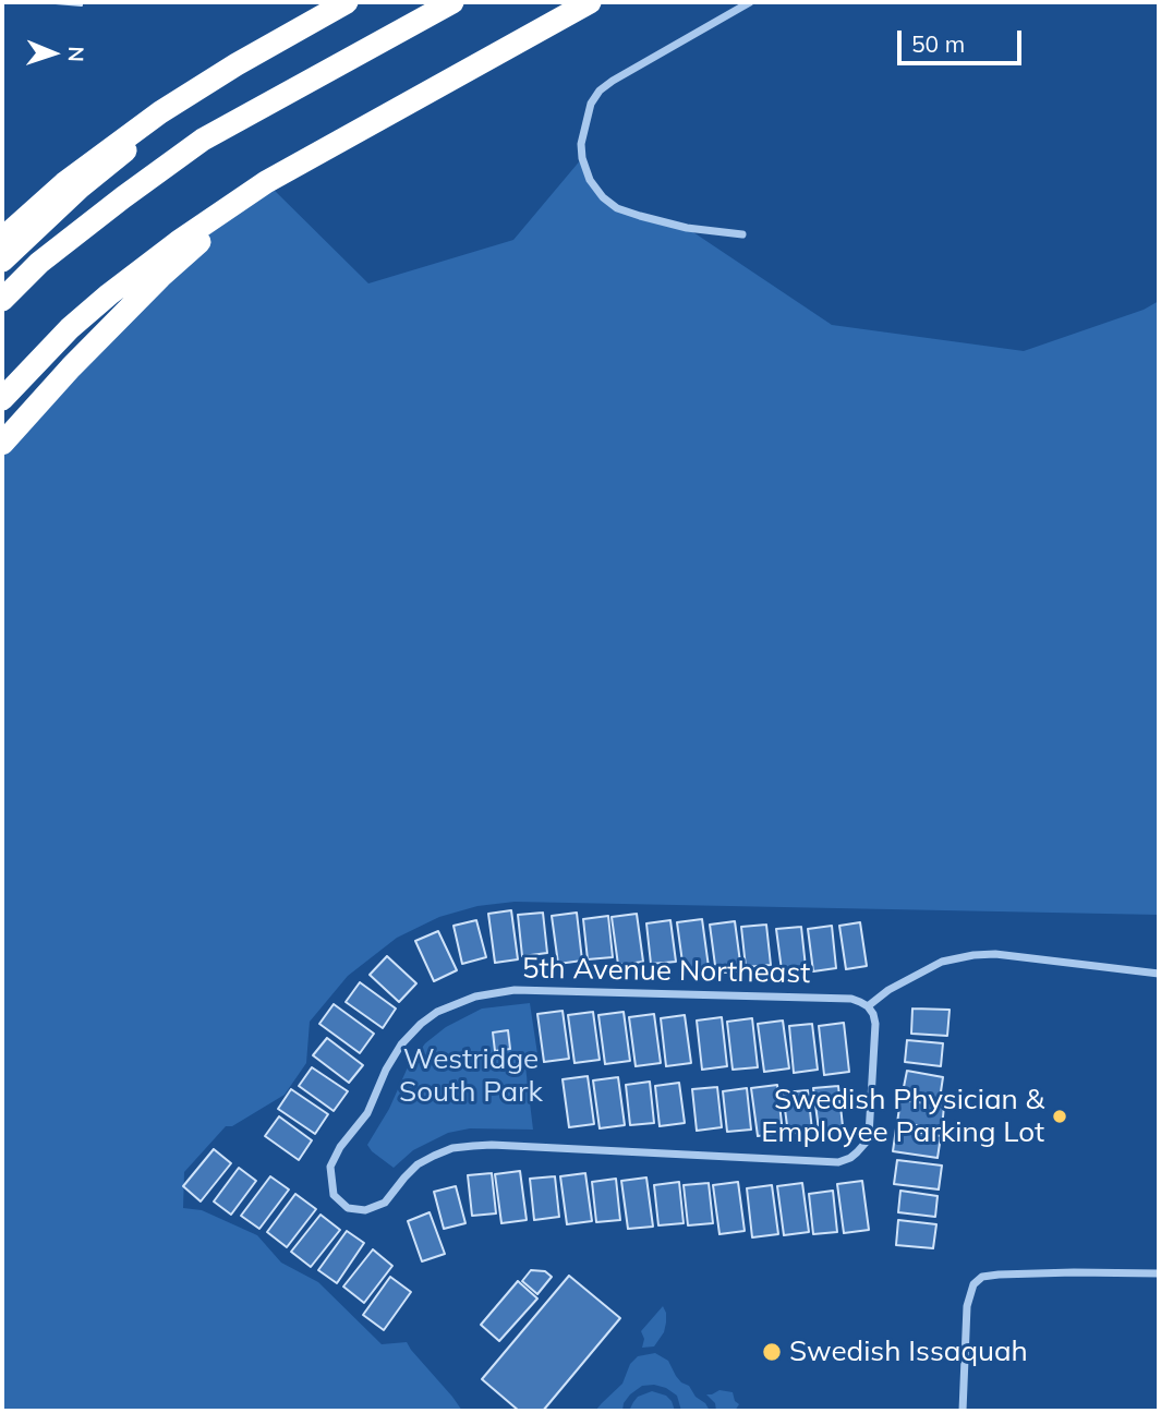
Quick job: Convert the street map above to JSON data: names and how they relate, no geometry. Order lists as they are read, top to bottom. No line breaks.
{"streets":{"street":["5th Avenue Northeast"]},"parks":["Westridge South Park"],"places":["Swedish Physician & Employee Parking Lot","Swedish Issaquah"],"scale_bar":"50 m","north":"right"}
